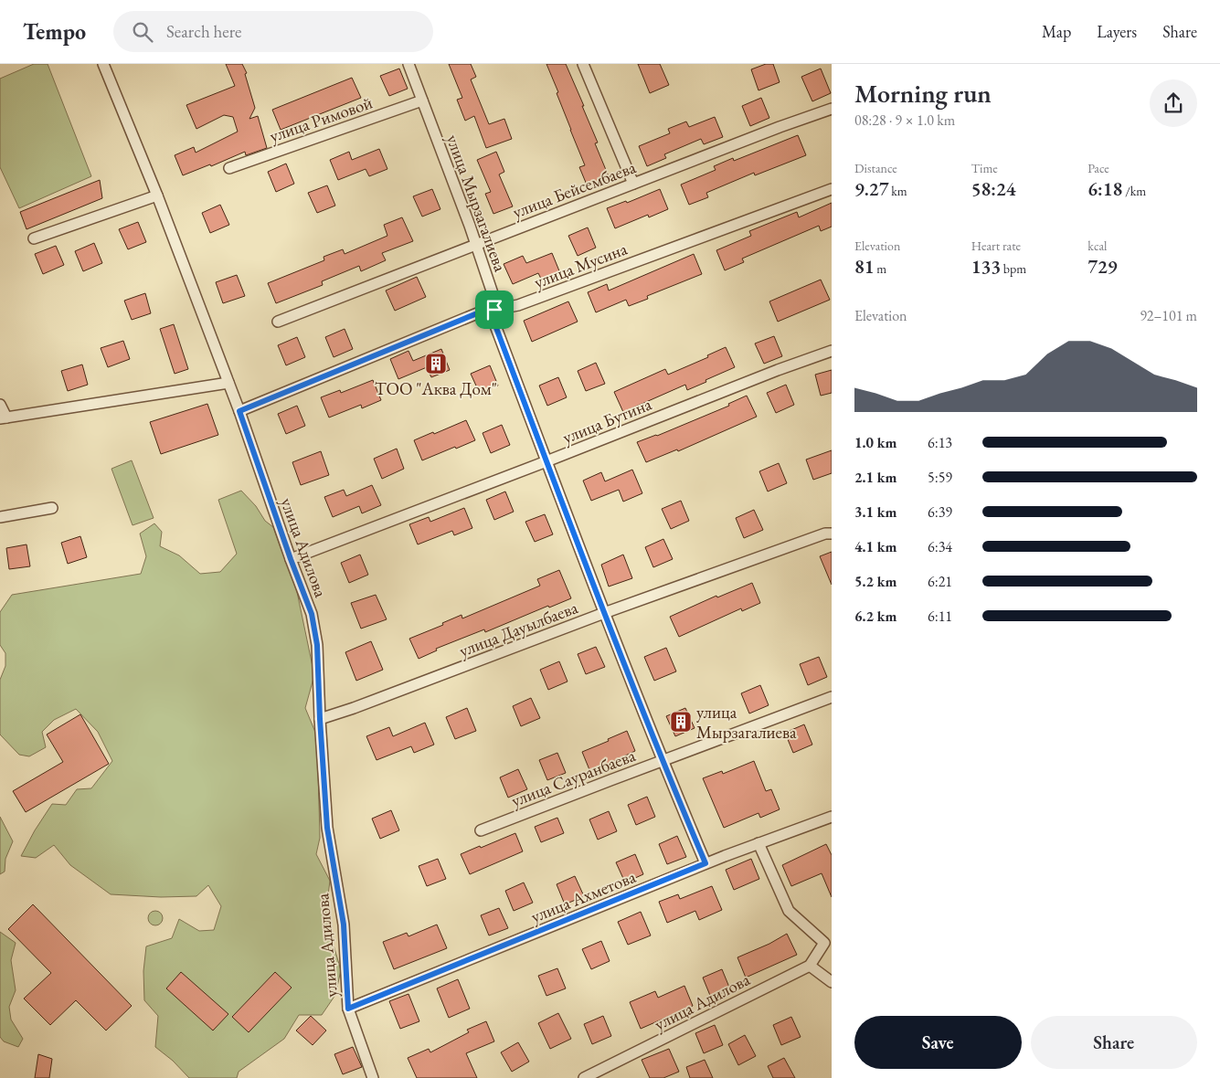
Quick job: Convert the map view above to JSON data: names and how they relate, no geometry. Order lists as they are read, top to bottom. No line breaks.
{"streets":{"street":["улица Римовой","улица Бейсембаева","улица Мырзагалиева","улица Мусина","улица Бутина","улица Адилова","улица Дауылбаева","улица Сауранбаева","улица Ахметова"]},"crossings":[["улица Римовой","улица Мырзагалиева"],["улица Бейсембаева","улица Мырзагалиева"],["улица Мырзагалиева","улица Мусина"],["улица Мырзагалиева","улица Бутина"],["улица Мырзагалиева","улица Дауылбаева"],["улица Мырзагалиева","улица Сауранбаева"],["улица Мырзагалиева","улица Ахметова"],["улица Мусина","улица Адилова"],["улица Бутина","улица Адилова"],["улица Адилова","улица Дауылбаева"],["улица Адилова","улица Ахметова"]],"places":{"building":["ТОО \"Аква Дом\"","улица Мырзагалиева"]},"page":{"header":"Tempo","search":"Search here","nav":["Map","Layers","Share"],"heading":["Morning run","08:28 · 9 × 1.0 km"],"stats":[["Distance","9.27 km"],["Time","58:24"],["Pace","6:18 /km"],["Elevation","81 m"],["Heart rate","133 bpm"],["kcal","729"]],"chart":["Elevation","92–101 m"],"list":[{"name":"1.0 km","note":"6:13"},{"name":"2.1 km","note":"5:59"},{"name":"3.1 km","note":"6:39"},{"name":"4.1 km","note":"6:34"},{"name":"5.2 km","note":"6:21"},{"name":"6.2 km","note":"6:11"}],"buttons":["Save","Share"]}}
